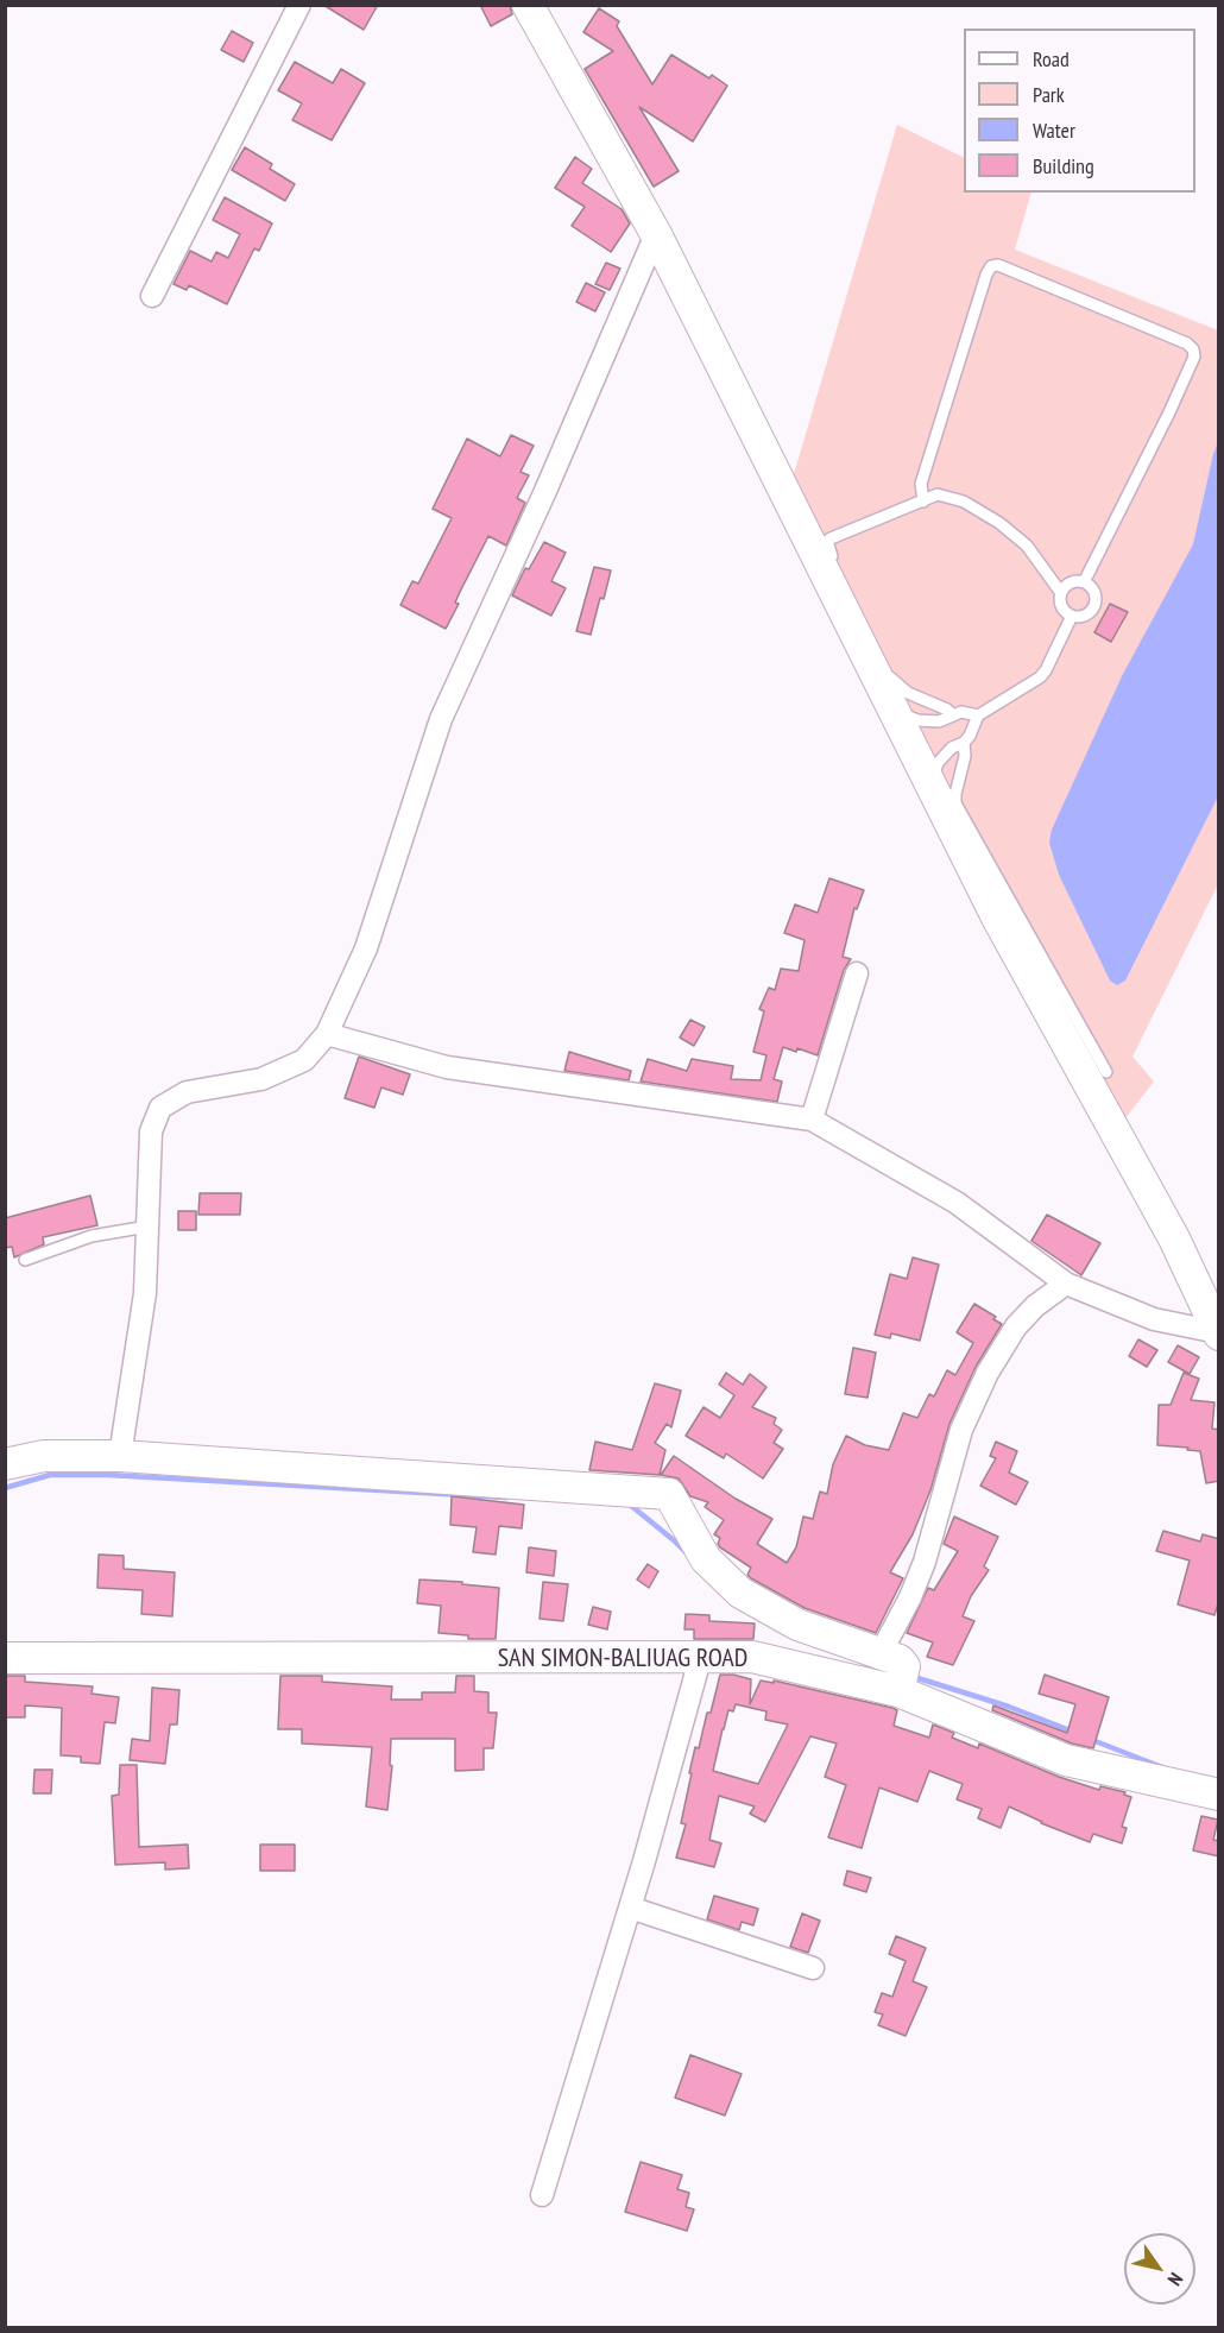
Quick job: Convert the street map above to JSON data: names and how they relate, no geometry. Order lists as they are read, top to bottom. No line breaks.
{"streets":{"main road":["SAN SIMON-BALIUAG ROAD"]},"legend":["Road","Park","Water","Building"],"north":"bottom right"}
